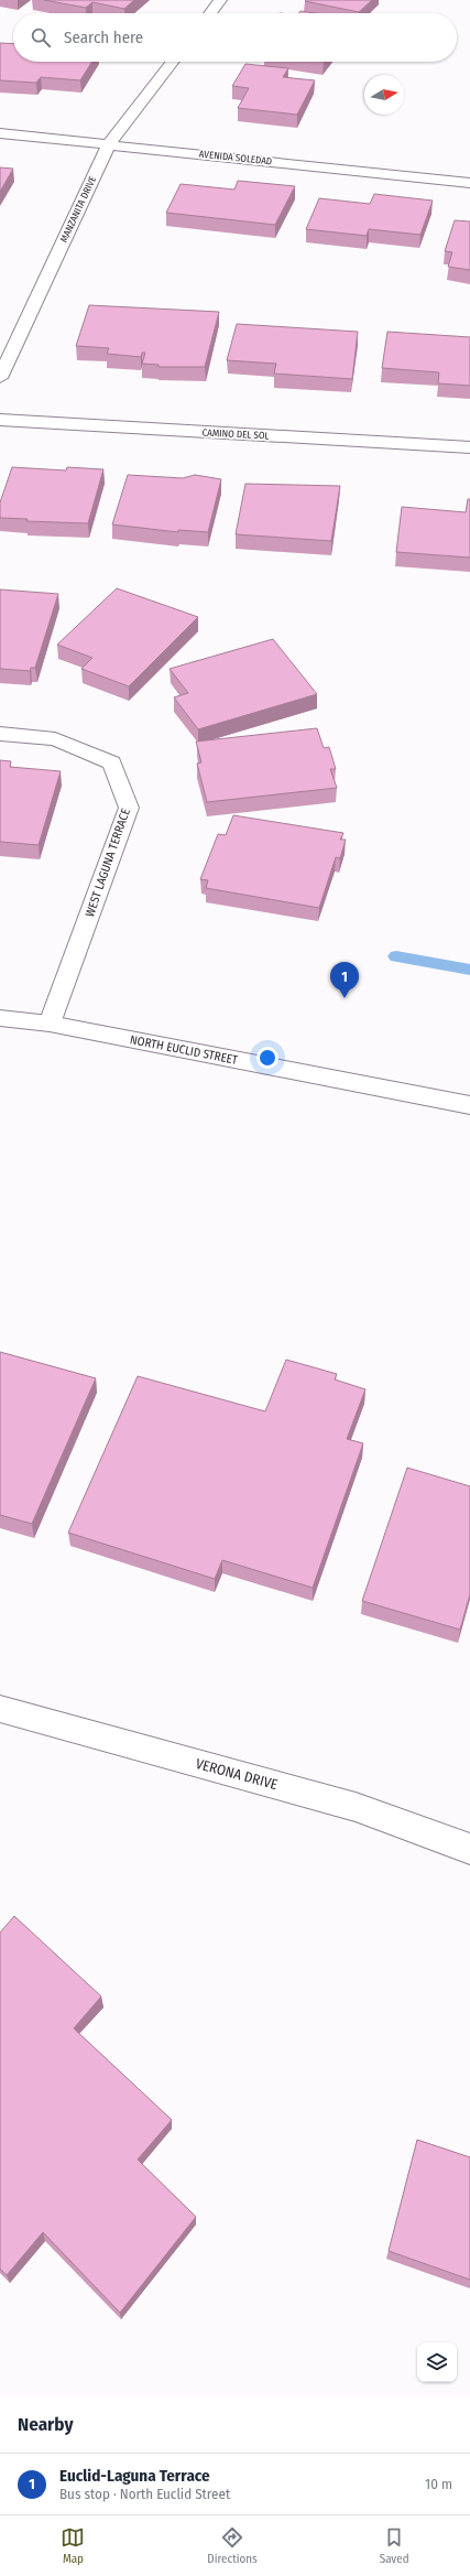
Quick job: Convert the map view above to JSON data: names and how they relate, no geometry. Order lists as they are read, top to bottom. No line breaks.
{"streets":{"street":["AVENIDA SOLEDAD","MANZANITA DRIVE","CAMINO DEL SOL","WEST LAGUNA TERRACE","NORTH EUCLID STREET","VERONA DRIVE"]},"crossings":[["AVENIDA SOLEDAD","MANZANITA DRIVE"],["WEST LAGUNA TERRACE","NORTH EUCLID STREET"]],"north":"right","page":{"search":"Search here","pins":"1","heading":"Nearby","list":[{"mark":"1","name":"Euclid-Laguna Terrace","note":"Bus stop · North Euclid Street","value":"10 m"}],"nav":["Map","Directions","Saved"]}}
